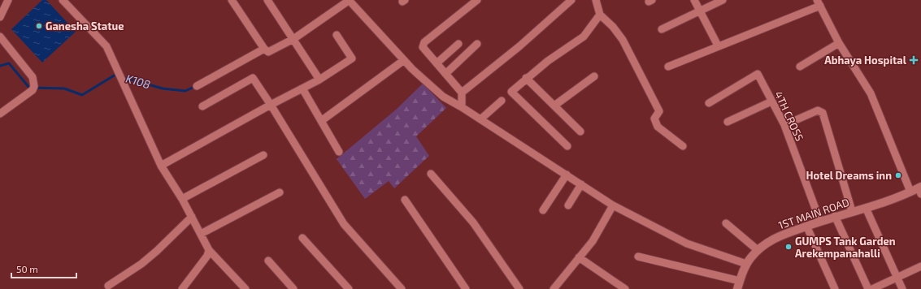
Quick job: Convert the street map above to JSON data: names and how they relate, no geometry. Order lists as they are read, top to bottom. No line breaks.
{"streets":{"street":["4TH CROSS","1ST MAIN ROAD"]},"crossings":[["4TH CROSS","1ST MAIN ROAD"]],"water":["K108"],"places":{"other":["Ganesha Statue","Hotel Dreams inn","GUMPS Tank Garden Arekempanahalli"],"health":["Abhaya Hospital"]},"scale_bar":"50 m"}
